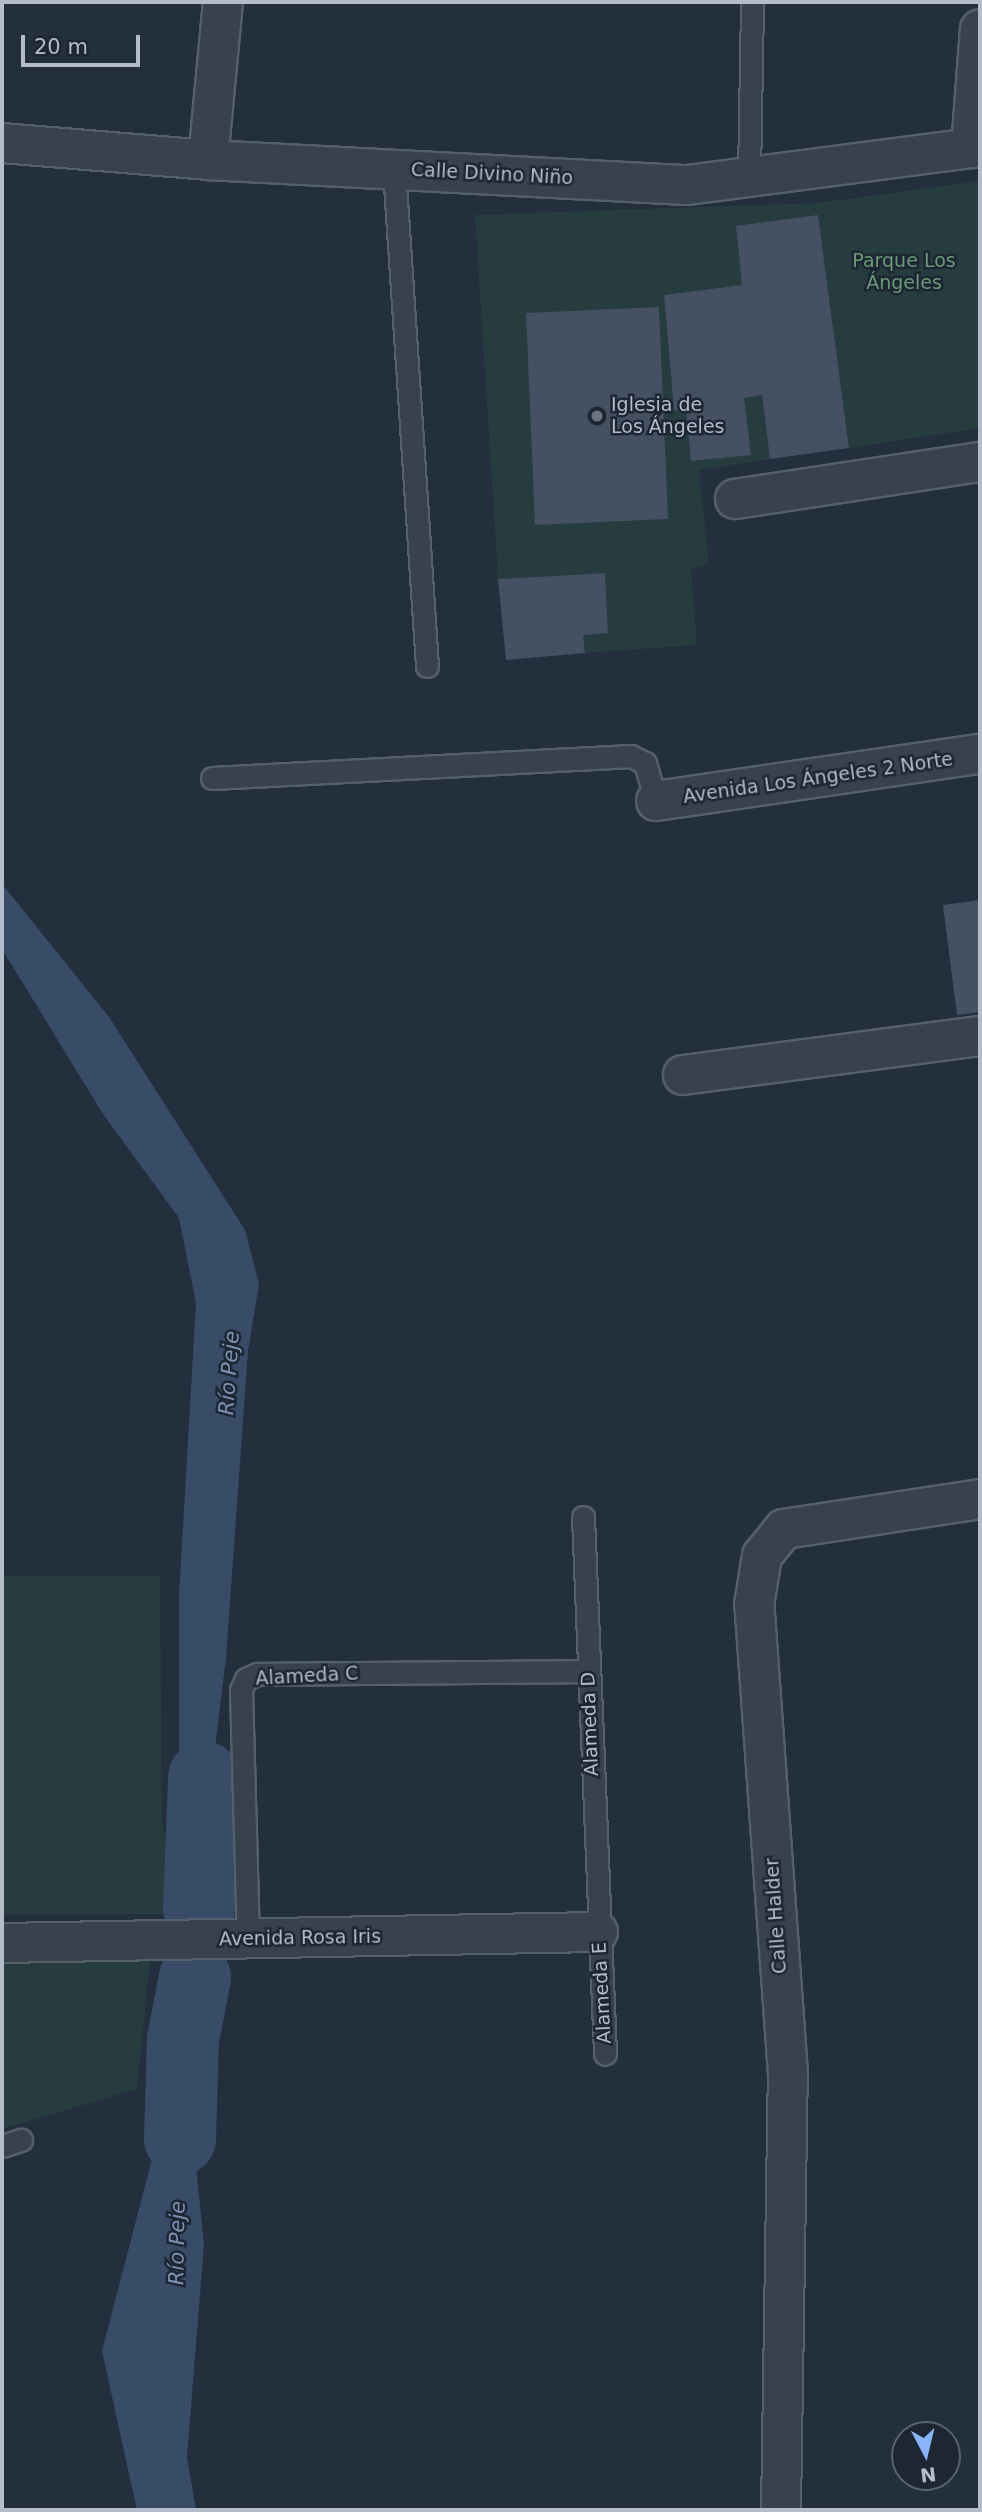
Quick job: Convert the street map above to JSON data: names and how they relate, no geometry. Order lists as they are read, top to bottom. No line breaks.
{"streets":{"street":["Calle Divino Niño","Avenida Los Ángeles 2 Norte","Calle Halder","Avenida Rosa Iris"],"lane":["Alameda C","Alameda D","Alameda E"]},"crossings":[["Alameda C","Alameda D"],["Alameda C","Avenida Rosa Iris"],["Alameda D","Avenida Rosa Iris"],["Alameda D","Alameda E"],["Avenida Rosa Iris","Alameda E"]],"water":["Río Peje"],"parks":["Parque Los Ángeles"],"places":["Iglesia de Los Ángeles"],"scale_bar":"20 m","north":"bottom"}
